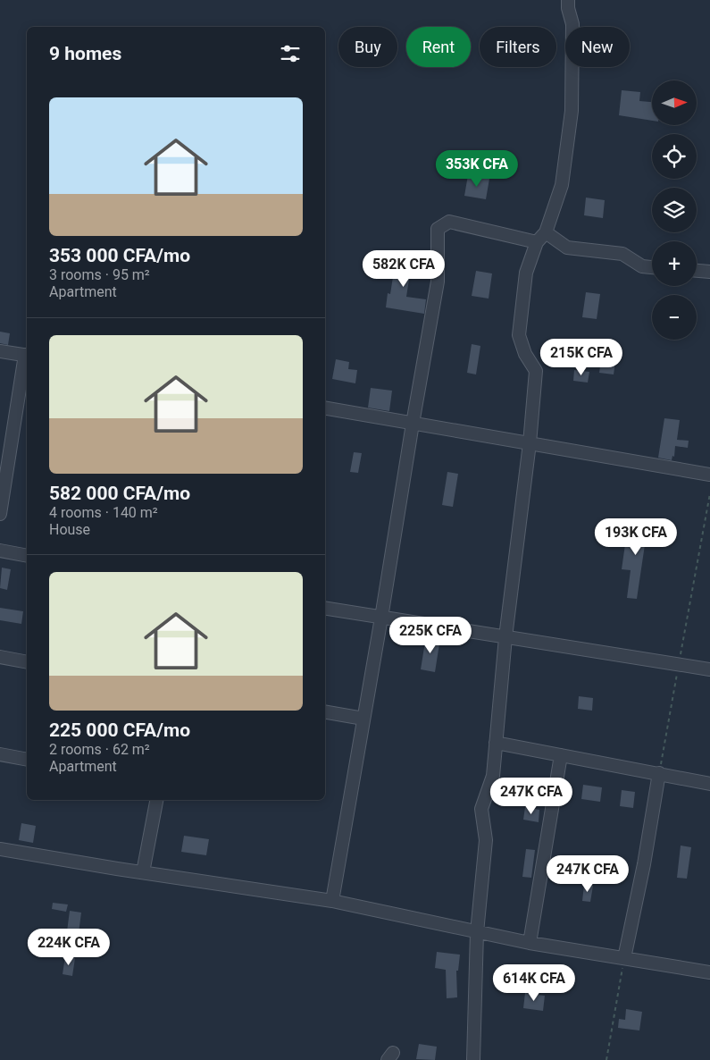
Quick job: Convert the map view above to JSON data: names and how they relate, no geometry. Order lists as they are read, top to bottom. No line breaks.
{"north":"right","page":{"chip":["Buy","Rent","Filters","New"],"heading":"9 homes","map_buttons":["+","−"],"list":[{"name":"353 000 CFA/mo","note":"3 rooms · 95 m² · Apartment"},{"name":"582 000 CFA/mo","note":"4 rooms · 140 m² · House"},{"name":"225 000 CFA/mo","note":"2 rooms · 62 m² · Apartment"}],"price":["353K CFA","582K CFA","215K CFA","193K CFA","225K CFA","247K CFA","247K CFA","224K CFA","614K CFA"]}}
